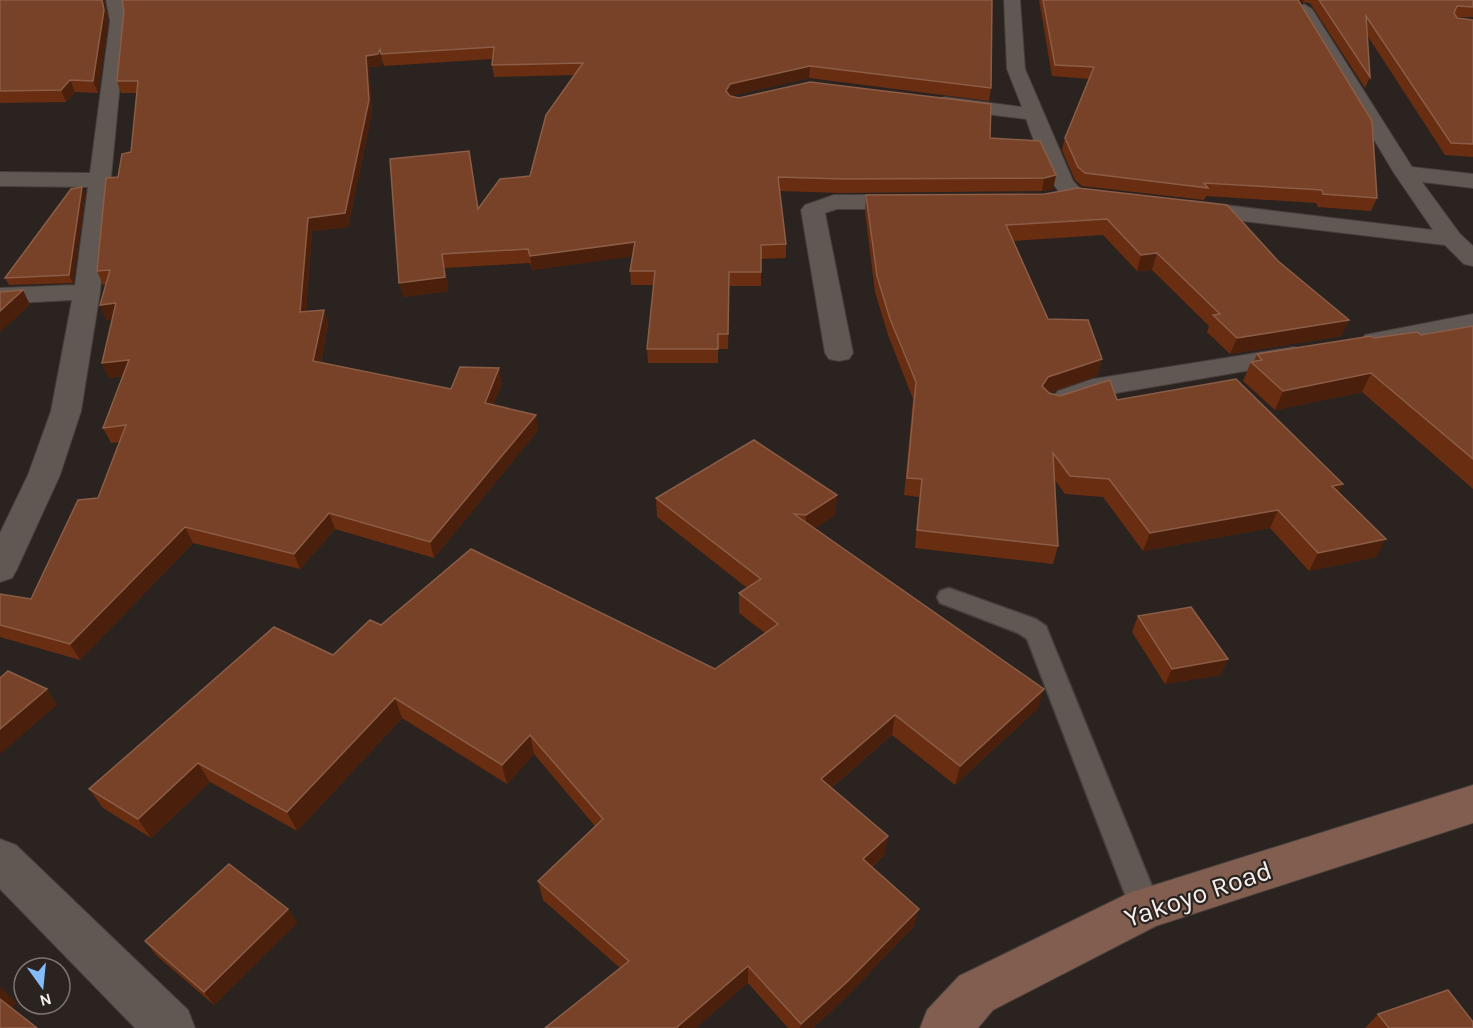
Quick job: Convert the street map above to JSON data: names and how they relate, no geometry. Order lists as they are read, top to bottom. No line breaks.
{"streets":{"main road":["Yakoyo Road"]},"north":"bottom"}
